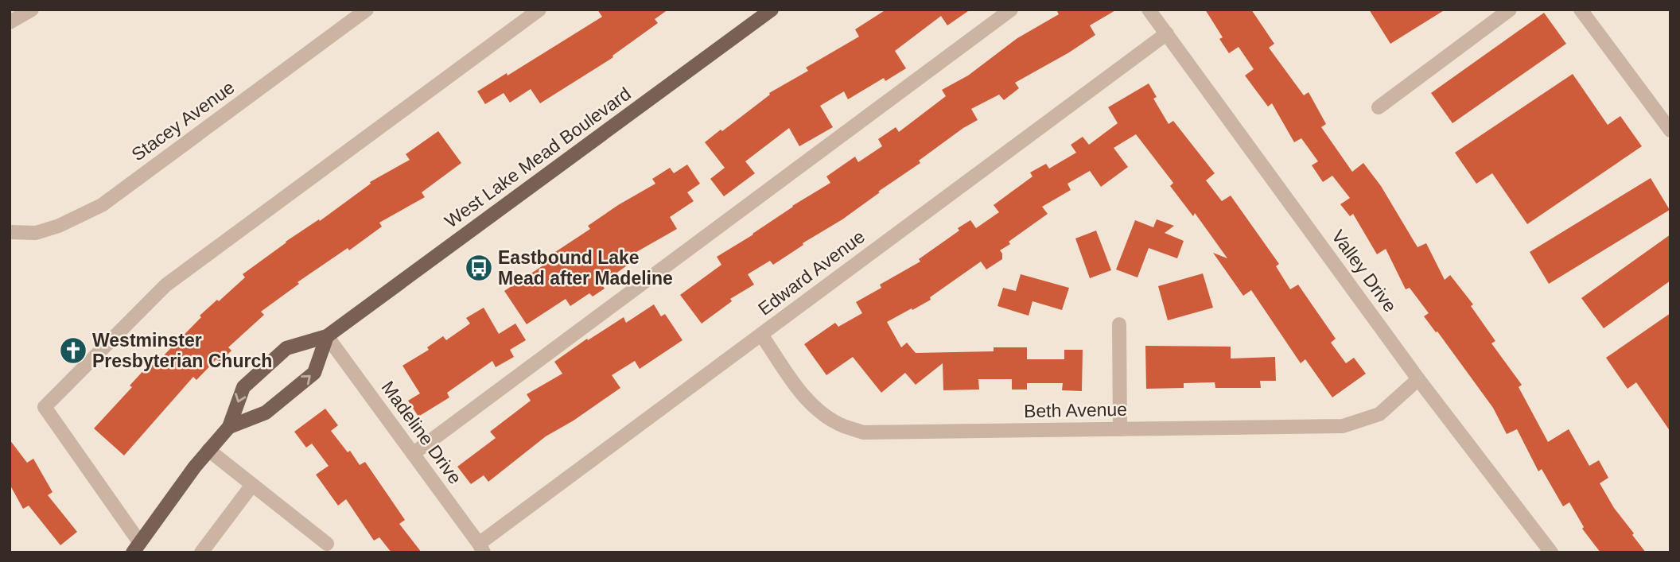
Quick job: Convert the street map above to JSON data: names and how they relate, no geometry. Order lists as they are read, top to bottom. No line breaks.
{"streets":{"main road":["West Lake Mead Boulevard"],"street":["Stacey Avenue","Valley Drive","Edward Avenue","Beth Avenue","Madeline Drive"]},"crossings":[["West Lake Mead Boulevard","Madeline Drive"],["Valley Drive","Edward Avenue"],["Valley Drive","Beth Avenue"],["Edward Avenue","Beth Avenue"],["Edward Avenue","Madeline Drive"]],"places":{"bus stop":["Eastbound Lake Mead after Madeline"],"church":["Westminster Presbyterian Church"]}}
